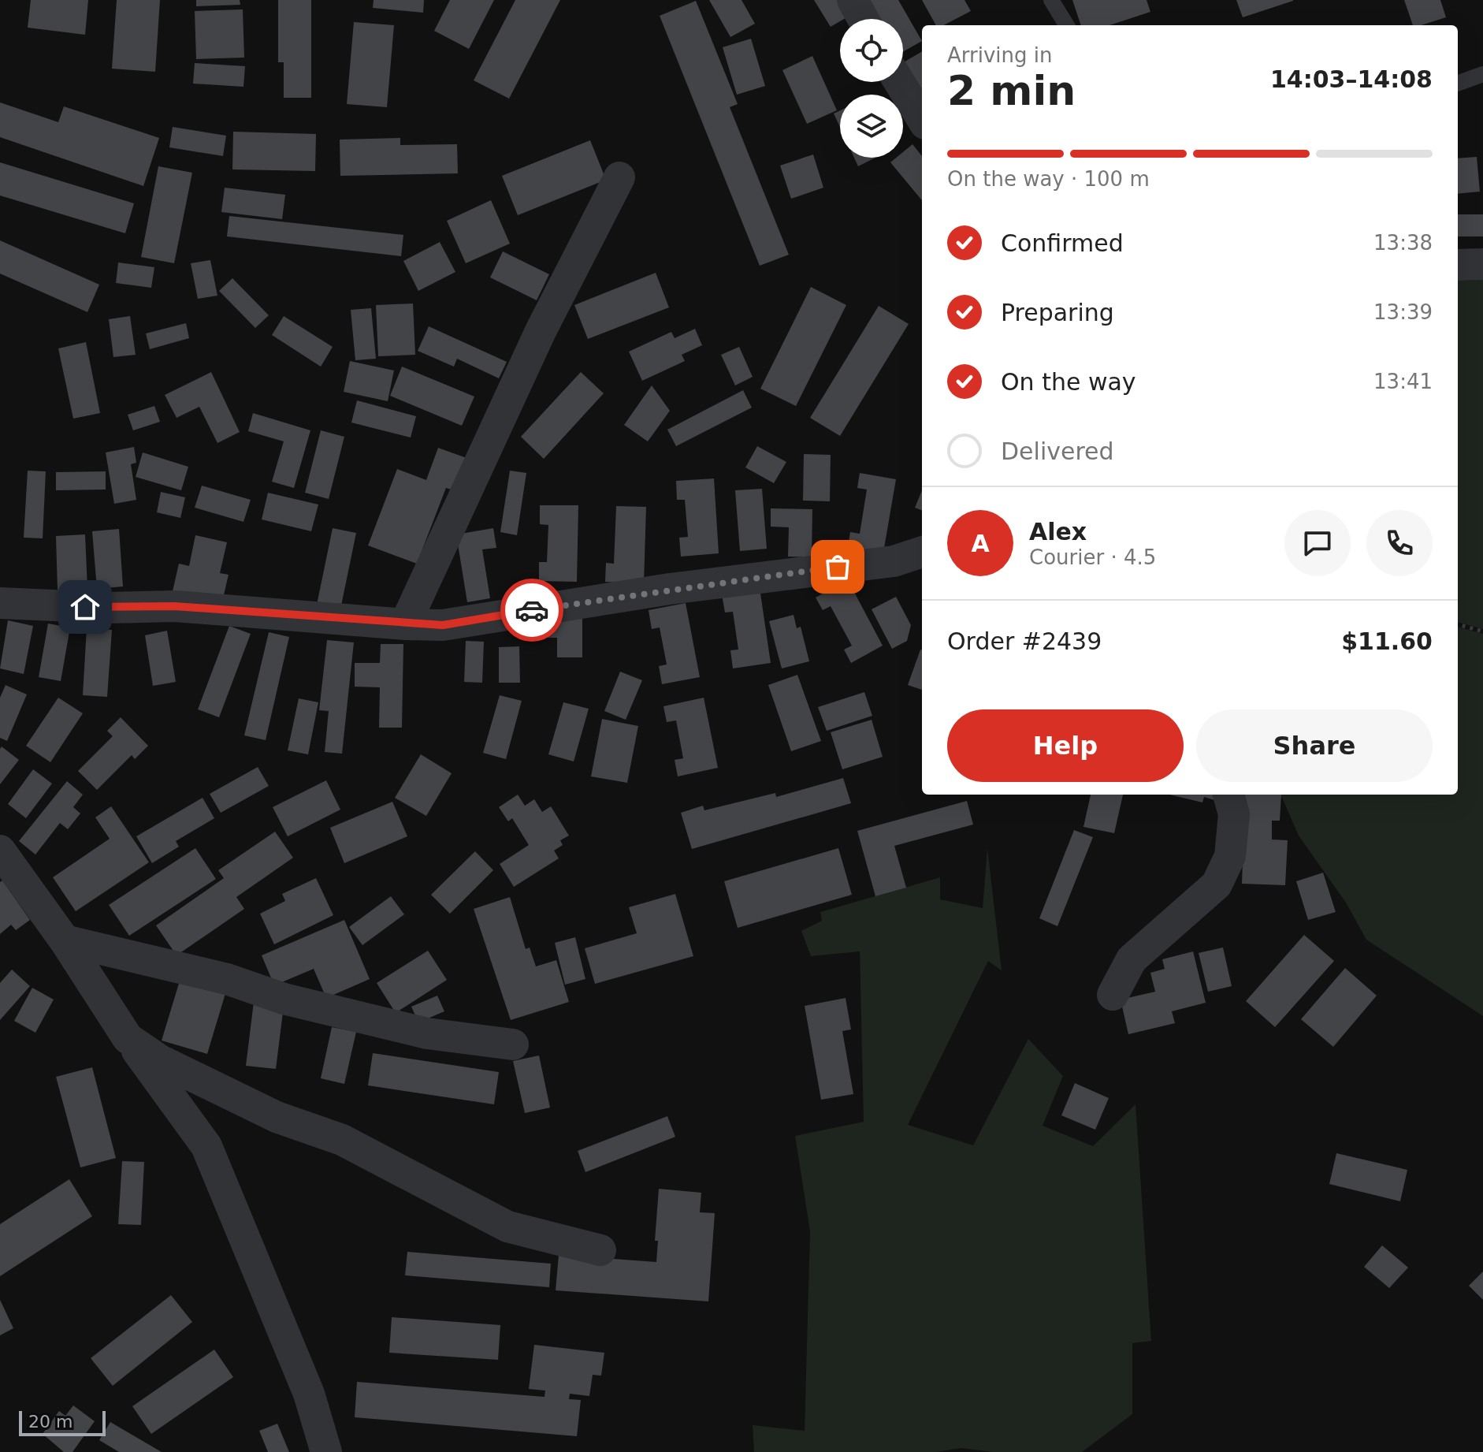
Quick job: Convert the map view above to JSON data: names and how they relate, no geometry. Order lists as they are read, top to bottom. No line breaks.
{"scale_bar":"20 m","page":{"heading":["2 min","Arriving in","14:03–14:08"],"panel":["Alex","Courier · 4.5","Order #2439","$11.60"],"bar":"On the way · 100 m","list":[["Confirmed","13:38"],["Preparing","13:39"],["On the way","13:41"],"Delivered"],"round":"A","buttons":["Help","Share"],"scale":"20 m"}}
